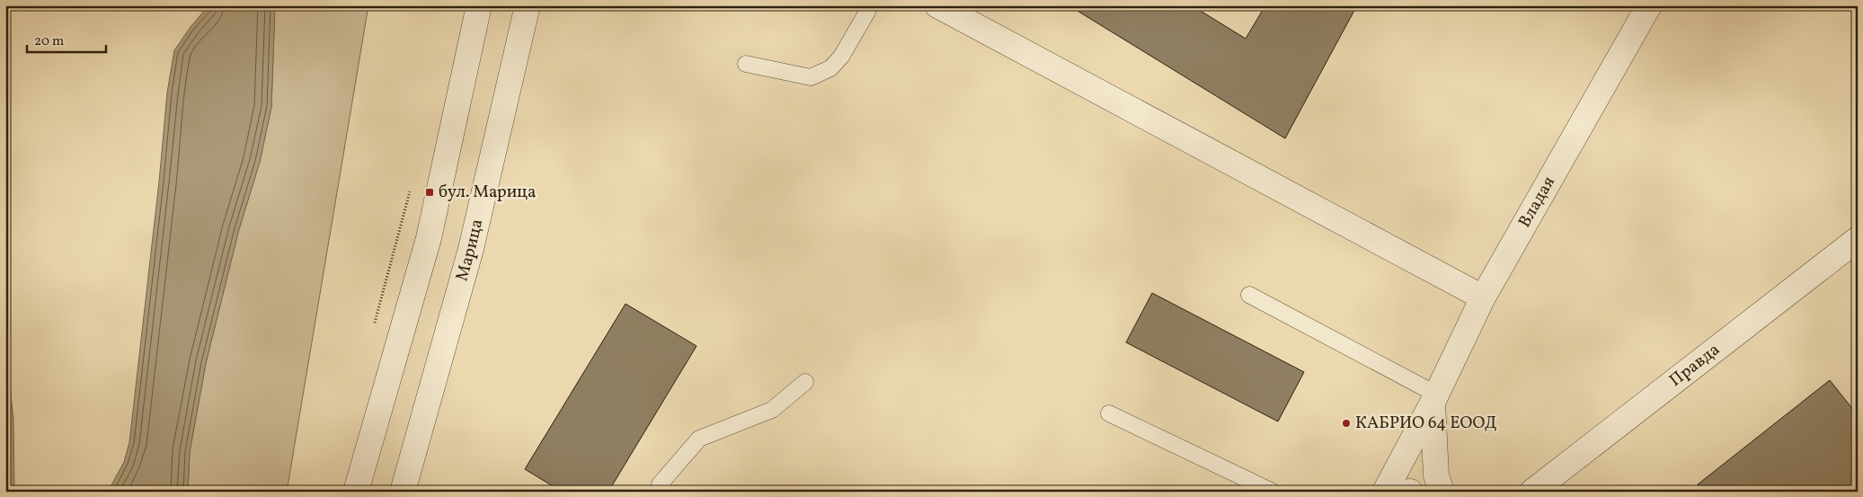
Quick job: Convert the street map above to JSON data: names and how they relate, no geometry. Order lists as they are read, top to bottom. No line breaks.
{"streets":{"street":["Владая","Марица","Правда"]},"places":{"transit":["бул. Марица"],"other":["КАБРИО 64 ЕООД"]},"scale_bar":"20 m"}
